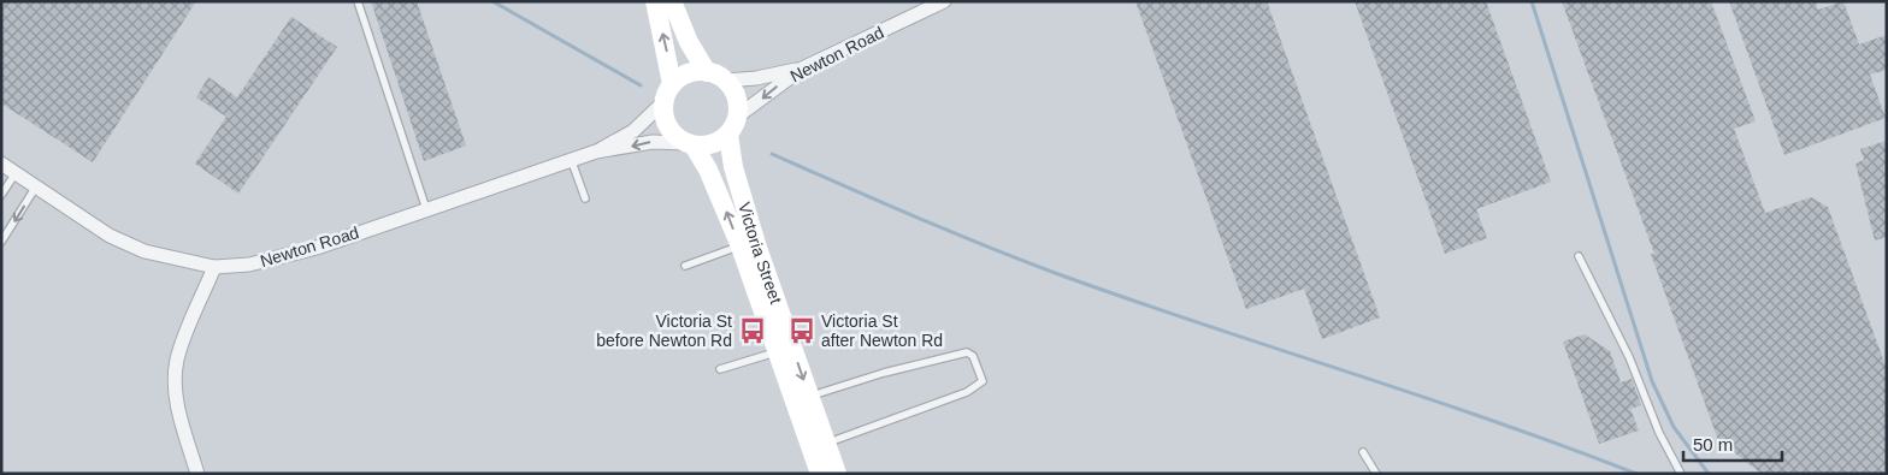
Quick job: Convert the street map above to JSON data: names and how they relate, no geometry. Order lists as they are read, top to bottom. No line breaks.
{"streets":{"main road":["Victoria Street"],"street":["Newton Road"]},"crossings":[["Newton Road","Victoria Street"]],"places":{"bus stop":["Victoria St before Newton Rd","Victoria St after Newton Rd"]},"scale_bar":"50 m"}
